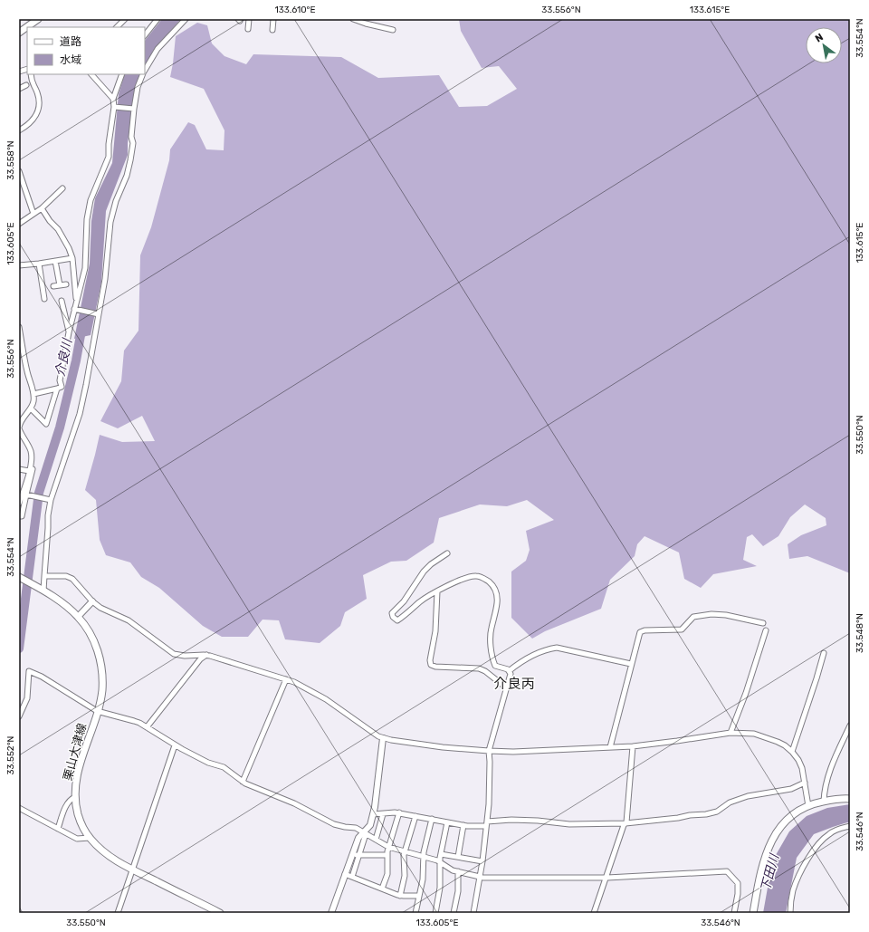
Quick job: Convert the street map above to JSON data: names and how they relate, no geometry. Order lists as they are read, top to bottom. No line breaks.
{"streets":{"main road":["栗山大津線"]},"districts":["介良丙"],"water":["介良川","下田川"],"legend":["道路","水域"],"north":"top left","coordinates":["133.610°E","33.556°N","133.615°E","33.554°N","33.558°N","133.605°E","33.550°N","33.548°N","33.552°N","33.546°N"]}
